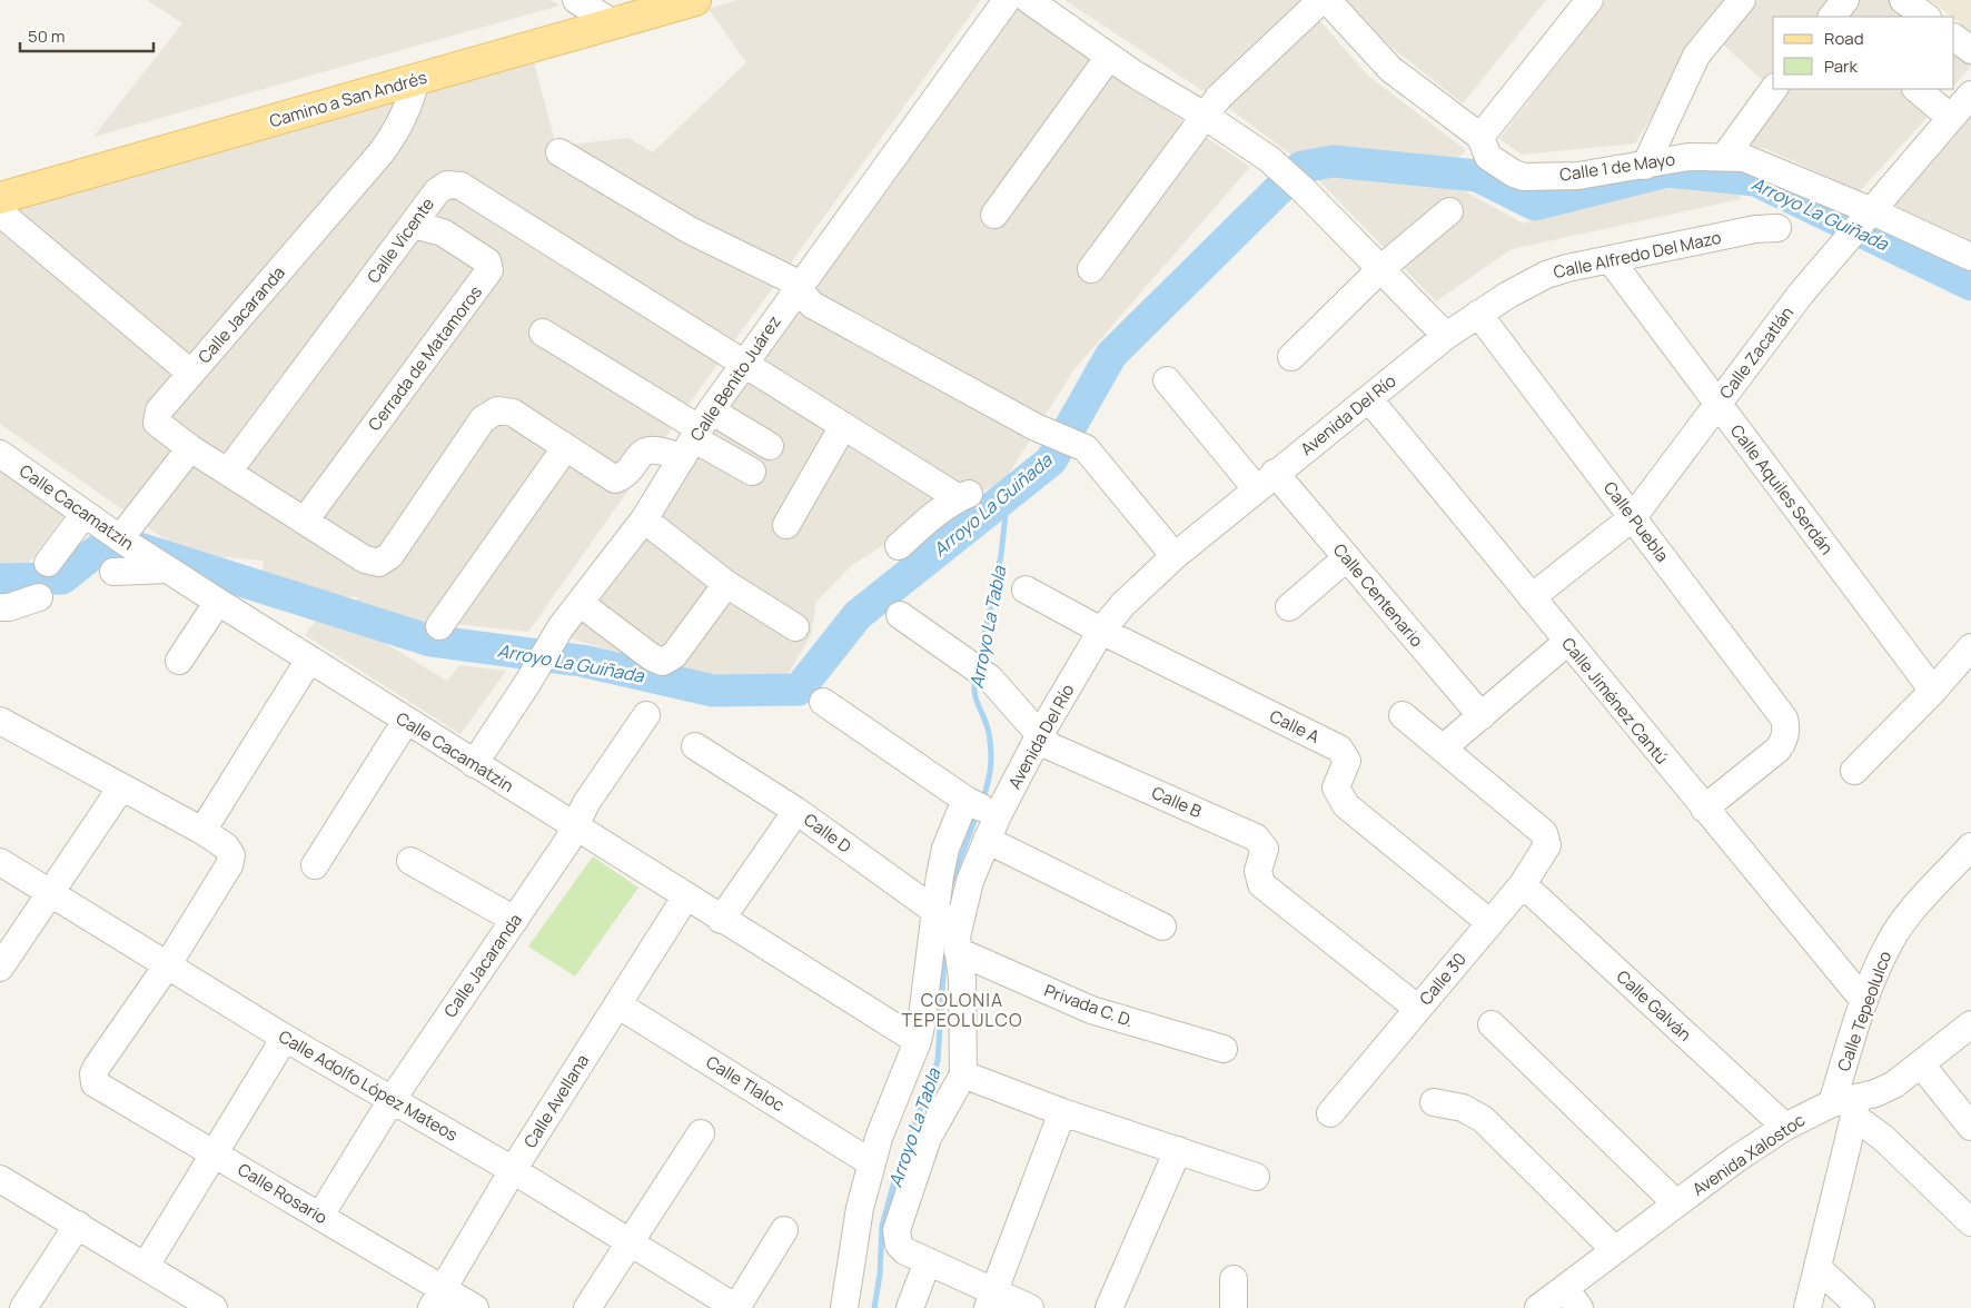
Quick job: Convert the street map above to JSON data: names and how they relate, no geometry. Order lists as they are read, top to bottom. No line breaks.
{"streets":{"main road":["Camino a San Andrés"],"street":["Calle 1 de Mayo","Calle Vicente","Calle Alfredo Del Mazo","Calle Jacaranda","Calle Zacatlán","Cerrada de Matamoros","Calle Benito Juárez","Avenida Del Río","Calle Aquiles Serdán","Calle Cacamatzin","Calle Puebla","Calle Centenario","Calle Jiménez Cantú","Calle A","Calle B","Calle D","Calle 30","Privada C. D.","Calle Galván","Calle Tepeolulco","Calle Tlaloc","Calle Adolfo López Mateos","Calle Avellana","Avenida Xalostoc","Calle Rosario"]},"crossings":[["Camino a San Andrés","Calle Jacaranda"],["Calle 1 de Mayo","Calle Zacatlán"],["Calle Vicente","Cerrada de Matamoros"],["Calle Vicente","Calle Benito Juárez"],["Calle Alfredo Del Mazo","Avenida Del Río"],["Calle Alfredo Del Mazo","Calle Aquiles Serdán"],["Calle Alfredo Del Mazo","Calle Puebla"],["Calle Jacaranda","Calle Cacamatzin"],["Calle Jacaranda","Calle Adolfo López Mateos"],["Calle Jacaranda","Calle Rosario"],["Calle Zacatlán","Calle Aquiles Serdán"],["Calle Zacatlán","Calle Puebla"],["Calle Zacatlán","Calle Jiménez Cantú"],["Calle Benito Juárez","Calle Cacamatzin"],["Avenida Del Río","Calle Centenario"],["Avenida Del Río","Calle Jiménez Cantú"],["Avenida Del Río","Calle A"],["Avenida Del Río","Calle B"],["Avenida Del Río","Calle D"],["Avenida Del Río","Privada C. D."],["Calle Cacamatzin","Calle Avellana"],["Calle Puebla","Calle Jiménez Cantú"],["Calle Jiménez Cantú","Calle Tepeolulco"],["Calle A","Calle 30"],["Calle B","Calle 30"],["Calle 30","Calle Galván"],["Calle Galván","Avenida Xalostoc"],["Calle Tepeolulco","Avenida Xalostoc"],["Calle Tlaloc","Calle Avellana"],["Calle Adolfo López Mateos","Calle Avellana"],["Calle Adolfo López Mateos","Calle Rosario"],["Calle Avellana","Calle Rosario"]],"districts":["COLONIA TEPEOLULCO"],"water":["Arroyo La Guiñada","Arroyo La Tabla"],"legend":["Road","Park"],"scale_bar":"50 m"}
